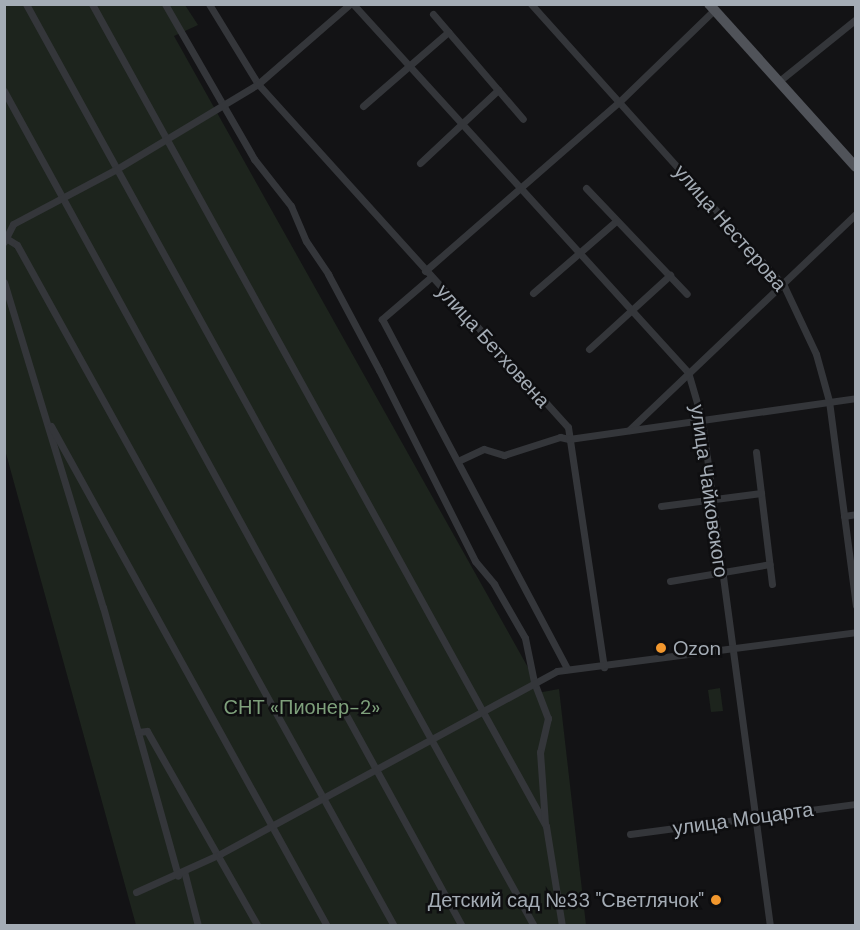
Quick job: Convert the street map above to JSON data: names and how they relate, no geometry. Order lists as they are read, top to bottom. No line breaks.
{"streets":{"street":["улица Нестерова","улица Бетховена","улица Чайковского","улица Моцарта"]},"crossings":[["улица Чайковского","улица Моцарта"]],"parks":["СНТ «Пионер-2»"],"places":["Ozon","Детский сад №33 \"Светлячок\""]}
